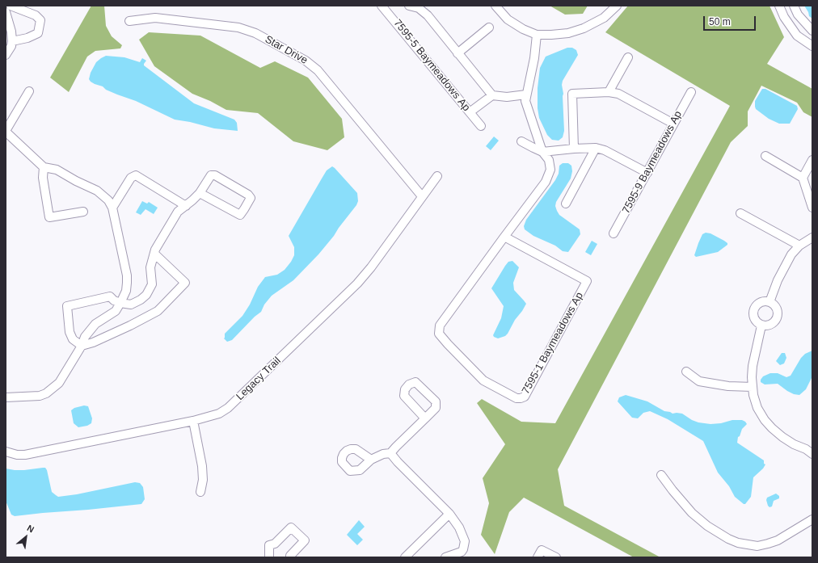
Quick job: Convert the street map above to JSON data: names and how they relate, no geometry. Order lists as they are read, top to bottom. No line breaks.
{"streets":{"street":["Star Drive","7595-5 Baymeadows Ap","7595-9 Baymeadows Ap","7595-1 Baymeadows Ap","Legacy Trail"]},"crossings":[["Star Drive","Legacy Trail"]],"scale_bar":"50 m","north":"top right"}
